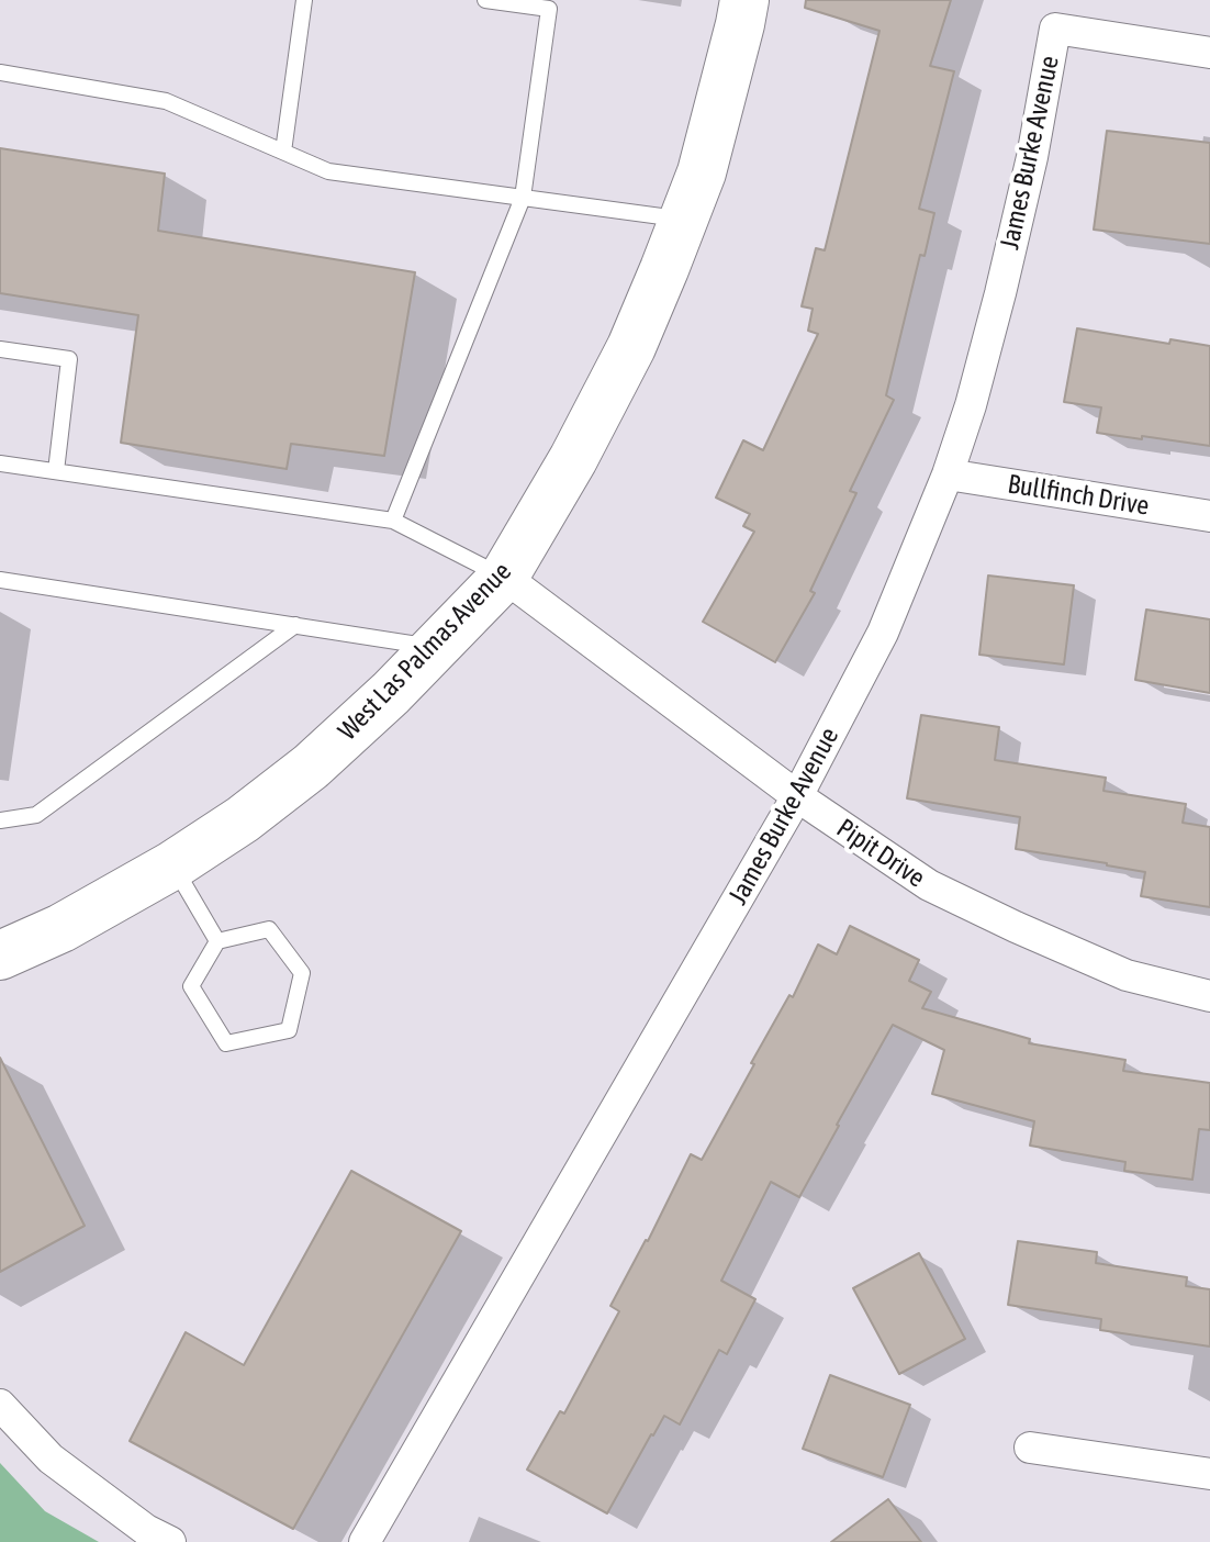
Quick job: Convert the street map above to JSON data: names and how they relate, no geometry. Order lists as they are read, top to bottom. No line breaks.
{"streets":{"main road":["West Las Palmas Avenue"],"street":["James Burke Avenue","Bullfinch Drive","Pipit Drive"]},"crossings":[["James Burke Avenue","Bullfinch Drive"],["James Burke Avenue","Pipit Drive"],["West Las Palmas Avenue","Pipit Drive"]]}
